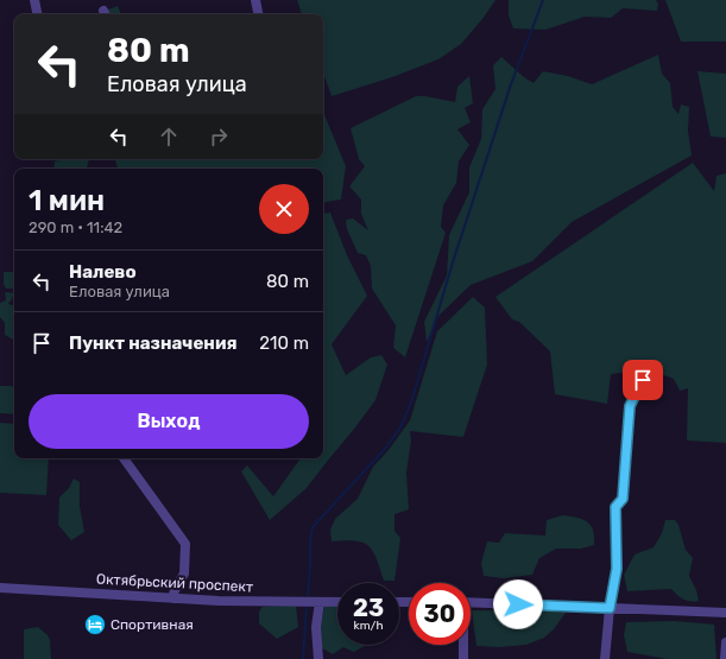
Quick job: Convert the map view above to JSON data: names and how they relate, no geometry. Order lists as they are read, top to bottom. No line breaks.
{"streets":{"street":["Октябрьский проспект"]},"places":{"hotel":["Спортивная"]},"page":{"turn":["80 m","Еловая улица"],"heading":["1 мин","290 m · 11:42"],"list":[{"name":"Налево","note":"Еловая улица","value":"80 m"},{"name":"Пункт назначения","value":"210 m"}],"buttons":"Выход","speed":"23 km/h","limit":"30"}}
